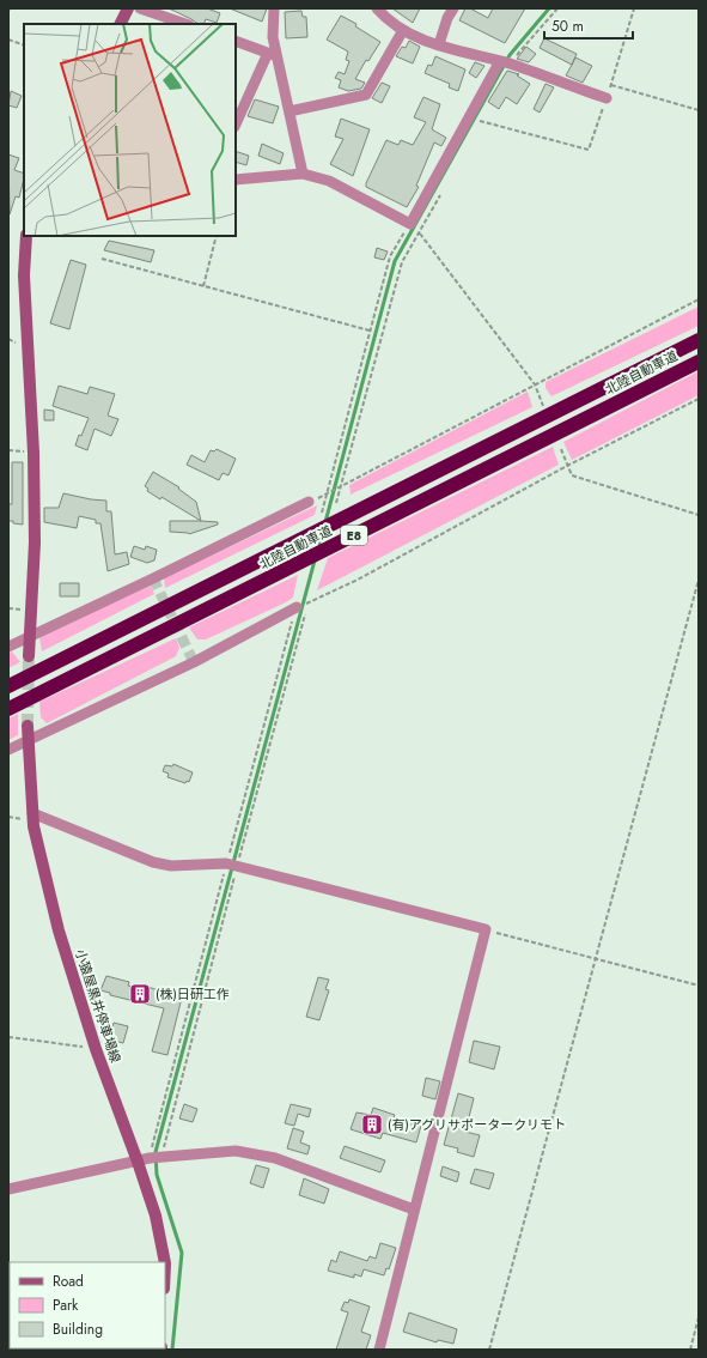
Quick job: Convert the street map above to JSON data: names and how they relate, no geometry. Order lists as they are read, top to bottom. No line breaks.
{"streets":{"highway":["北陸自動車道","E8"],"main road":["小猿屋黒井停車場線"]},"places":{"building":["(株)日研工作","(有)アグリサポータークリモト"]},"legend":["Road","Park","Building"],"scale_bar":"50 m"}
